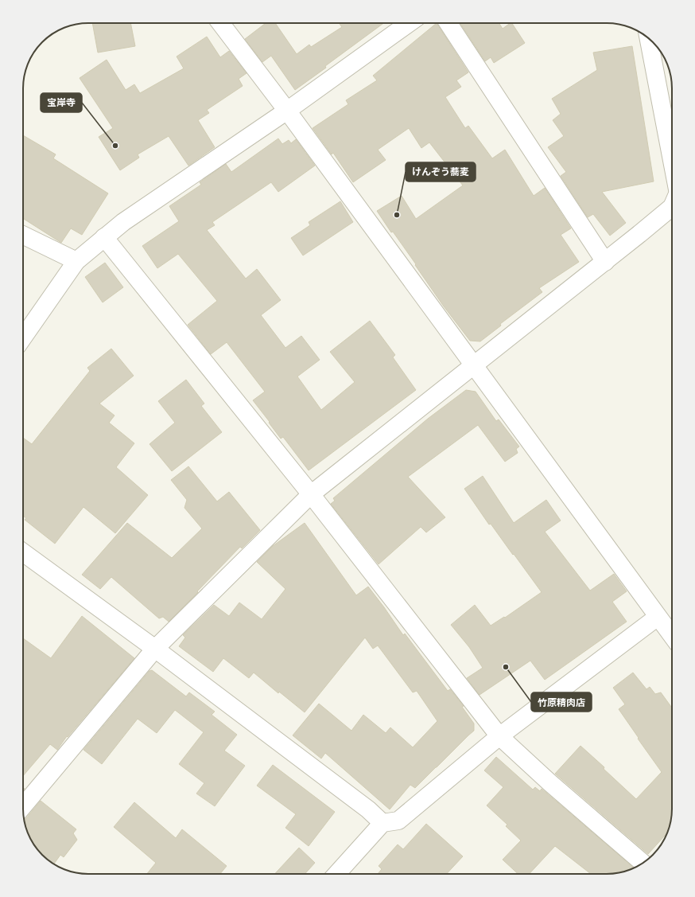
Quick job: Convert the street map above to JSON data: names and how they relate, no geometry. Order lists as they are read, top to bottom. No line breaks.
{"places":["宝岸寺","けんぞう蕎麦","竹原精肉店"]}
